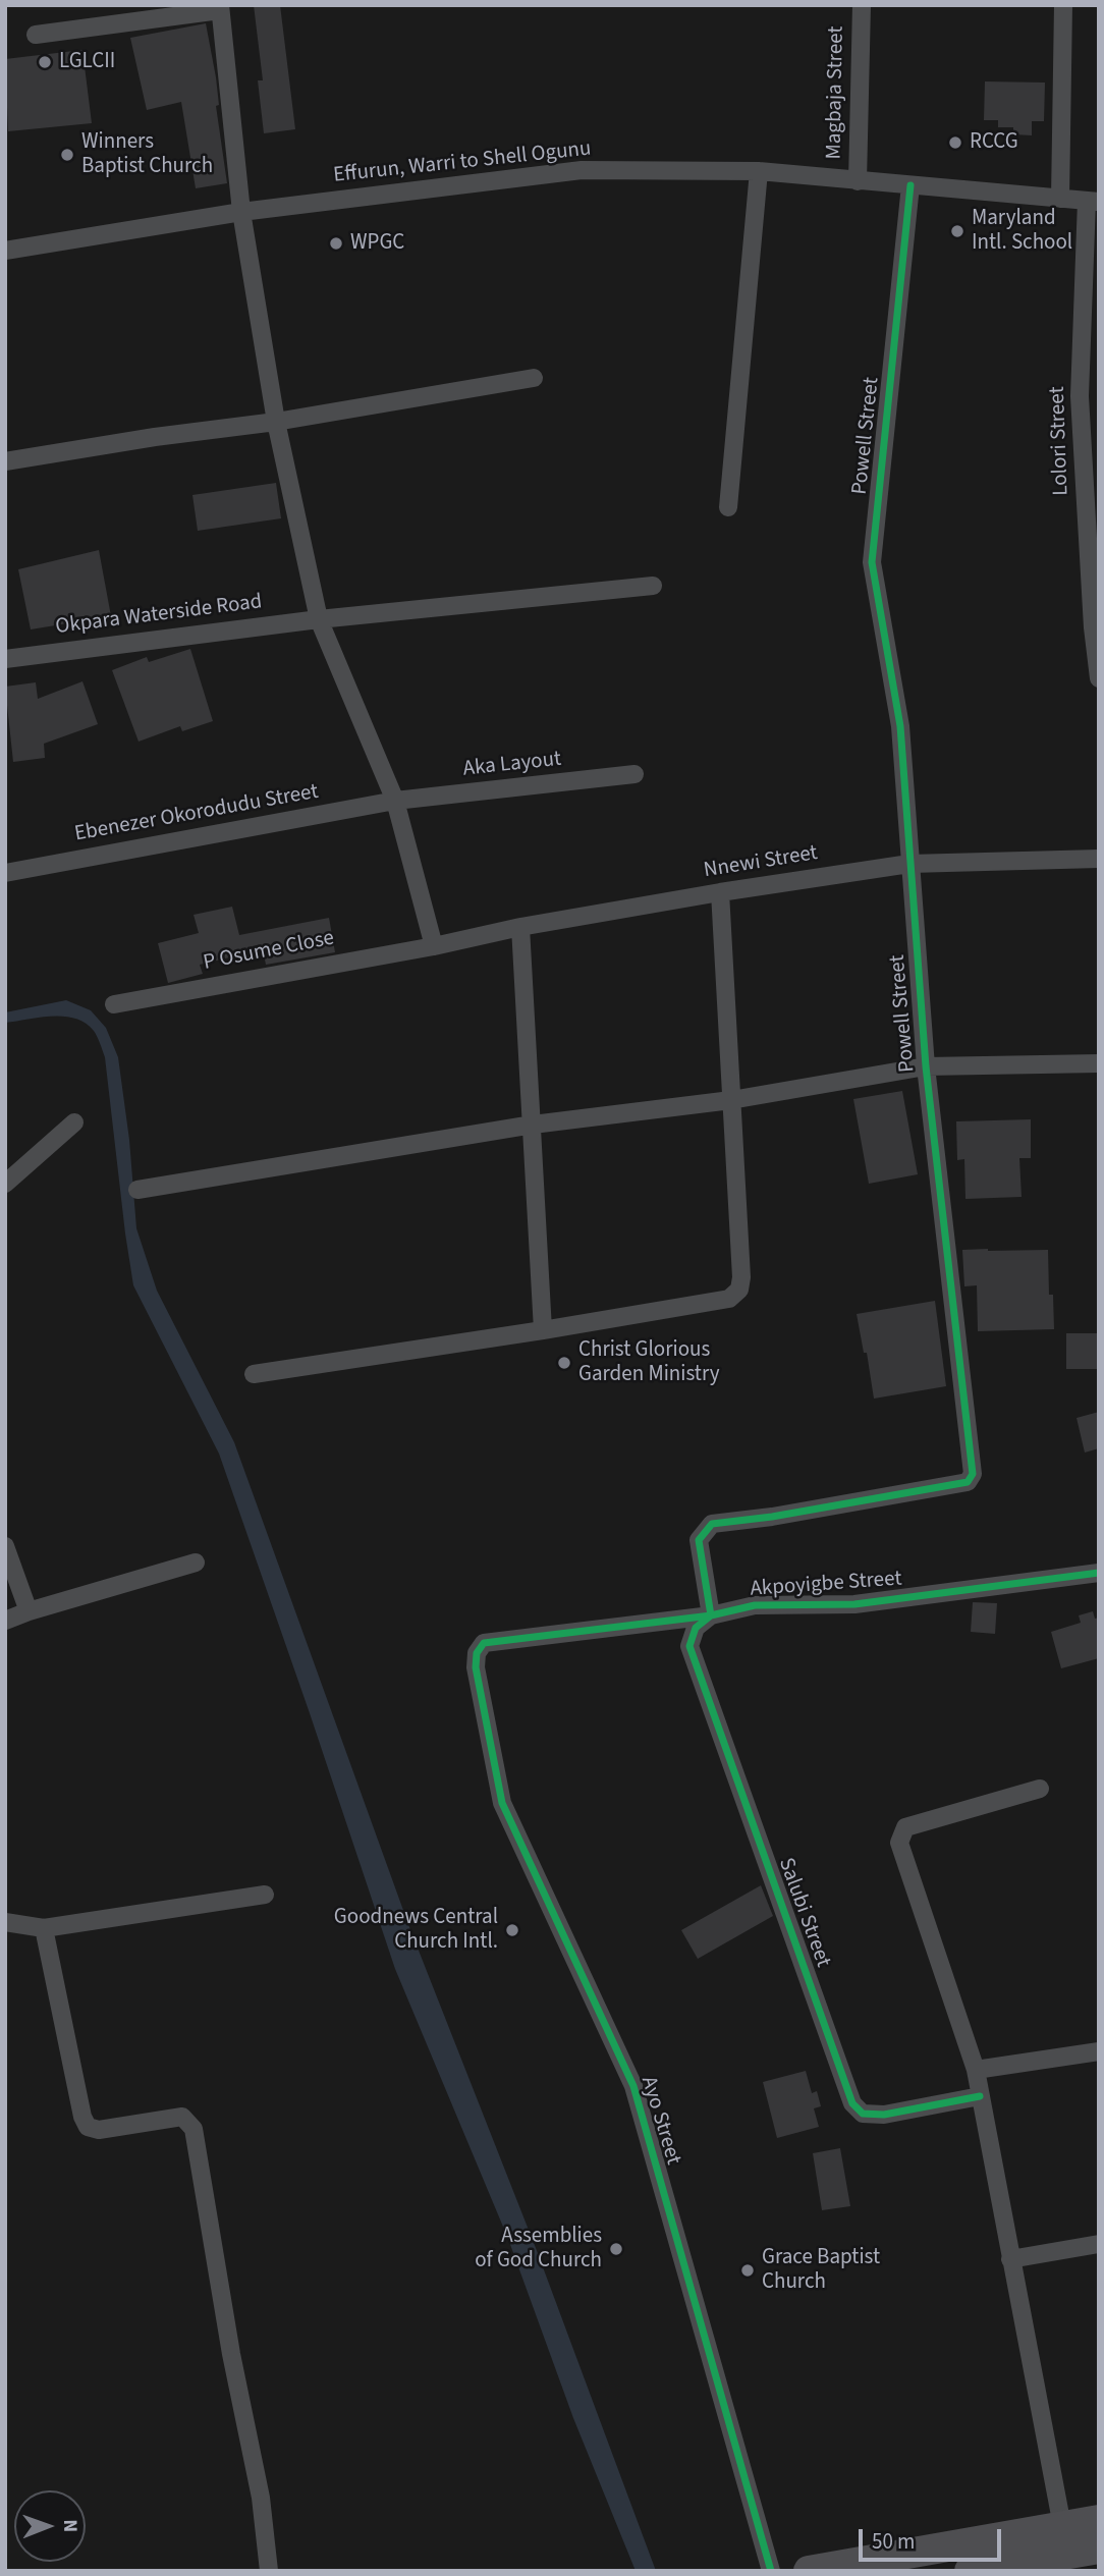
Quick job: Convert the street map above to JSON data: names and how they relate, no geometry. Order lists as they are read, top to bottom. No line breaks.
{"streets":{"street":["Magbaja Street","Effurun, Warri to Shell Ogunu","Powell Street","Lolori Street","Okpara Waterside Road","Aka Layout","Ebenezer Okorodudu Street","Nnewi Street","P Osume Close","Akpoyigbe Street","Salubi Street","Ayo Street"]},"crossings":[["Magbaja Street","Effurun, Warri to Shell Ogunu"],["Effurun, Warri to Shell Ogunu","Powell Street"],["Effurun, Warri to Shell Ogunu","Lolori Street"],["Powell Street","Nnewi Street"],["Powell Street","Akpoyigbe Street"],["Powell Street","Salubi Street"],["Aka Layout","Ebenezer Okorodudu Street"],["Nnewi Street","P Osume Close"],["Akpoyigbe Street","Salubi Street"],["Akpoyigbe Street","Ayo Street"]],"places":["LGLCII","RCCG","Winners Baptist Church","Maryland Intl. School","WPGC","Christ Glorious Garden Ministry","Goodnews Central Church Intl.","Assemblies of God Church","Grace Baptist Church"],"scale_bar":"50 m","north":"right"}
